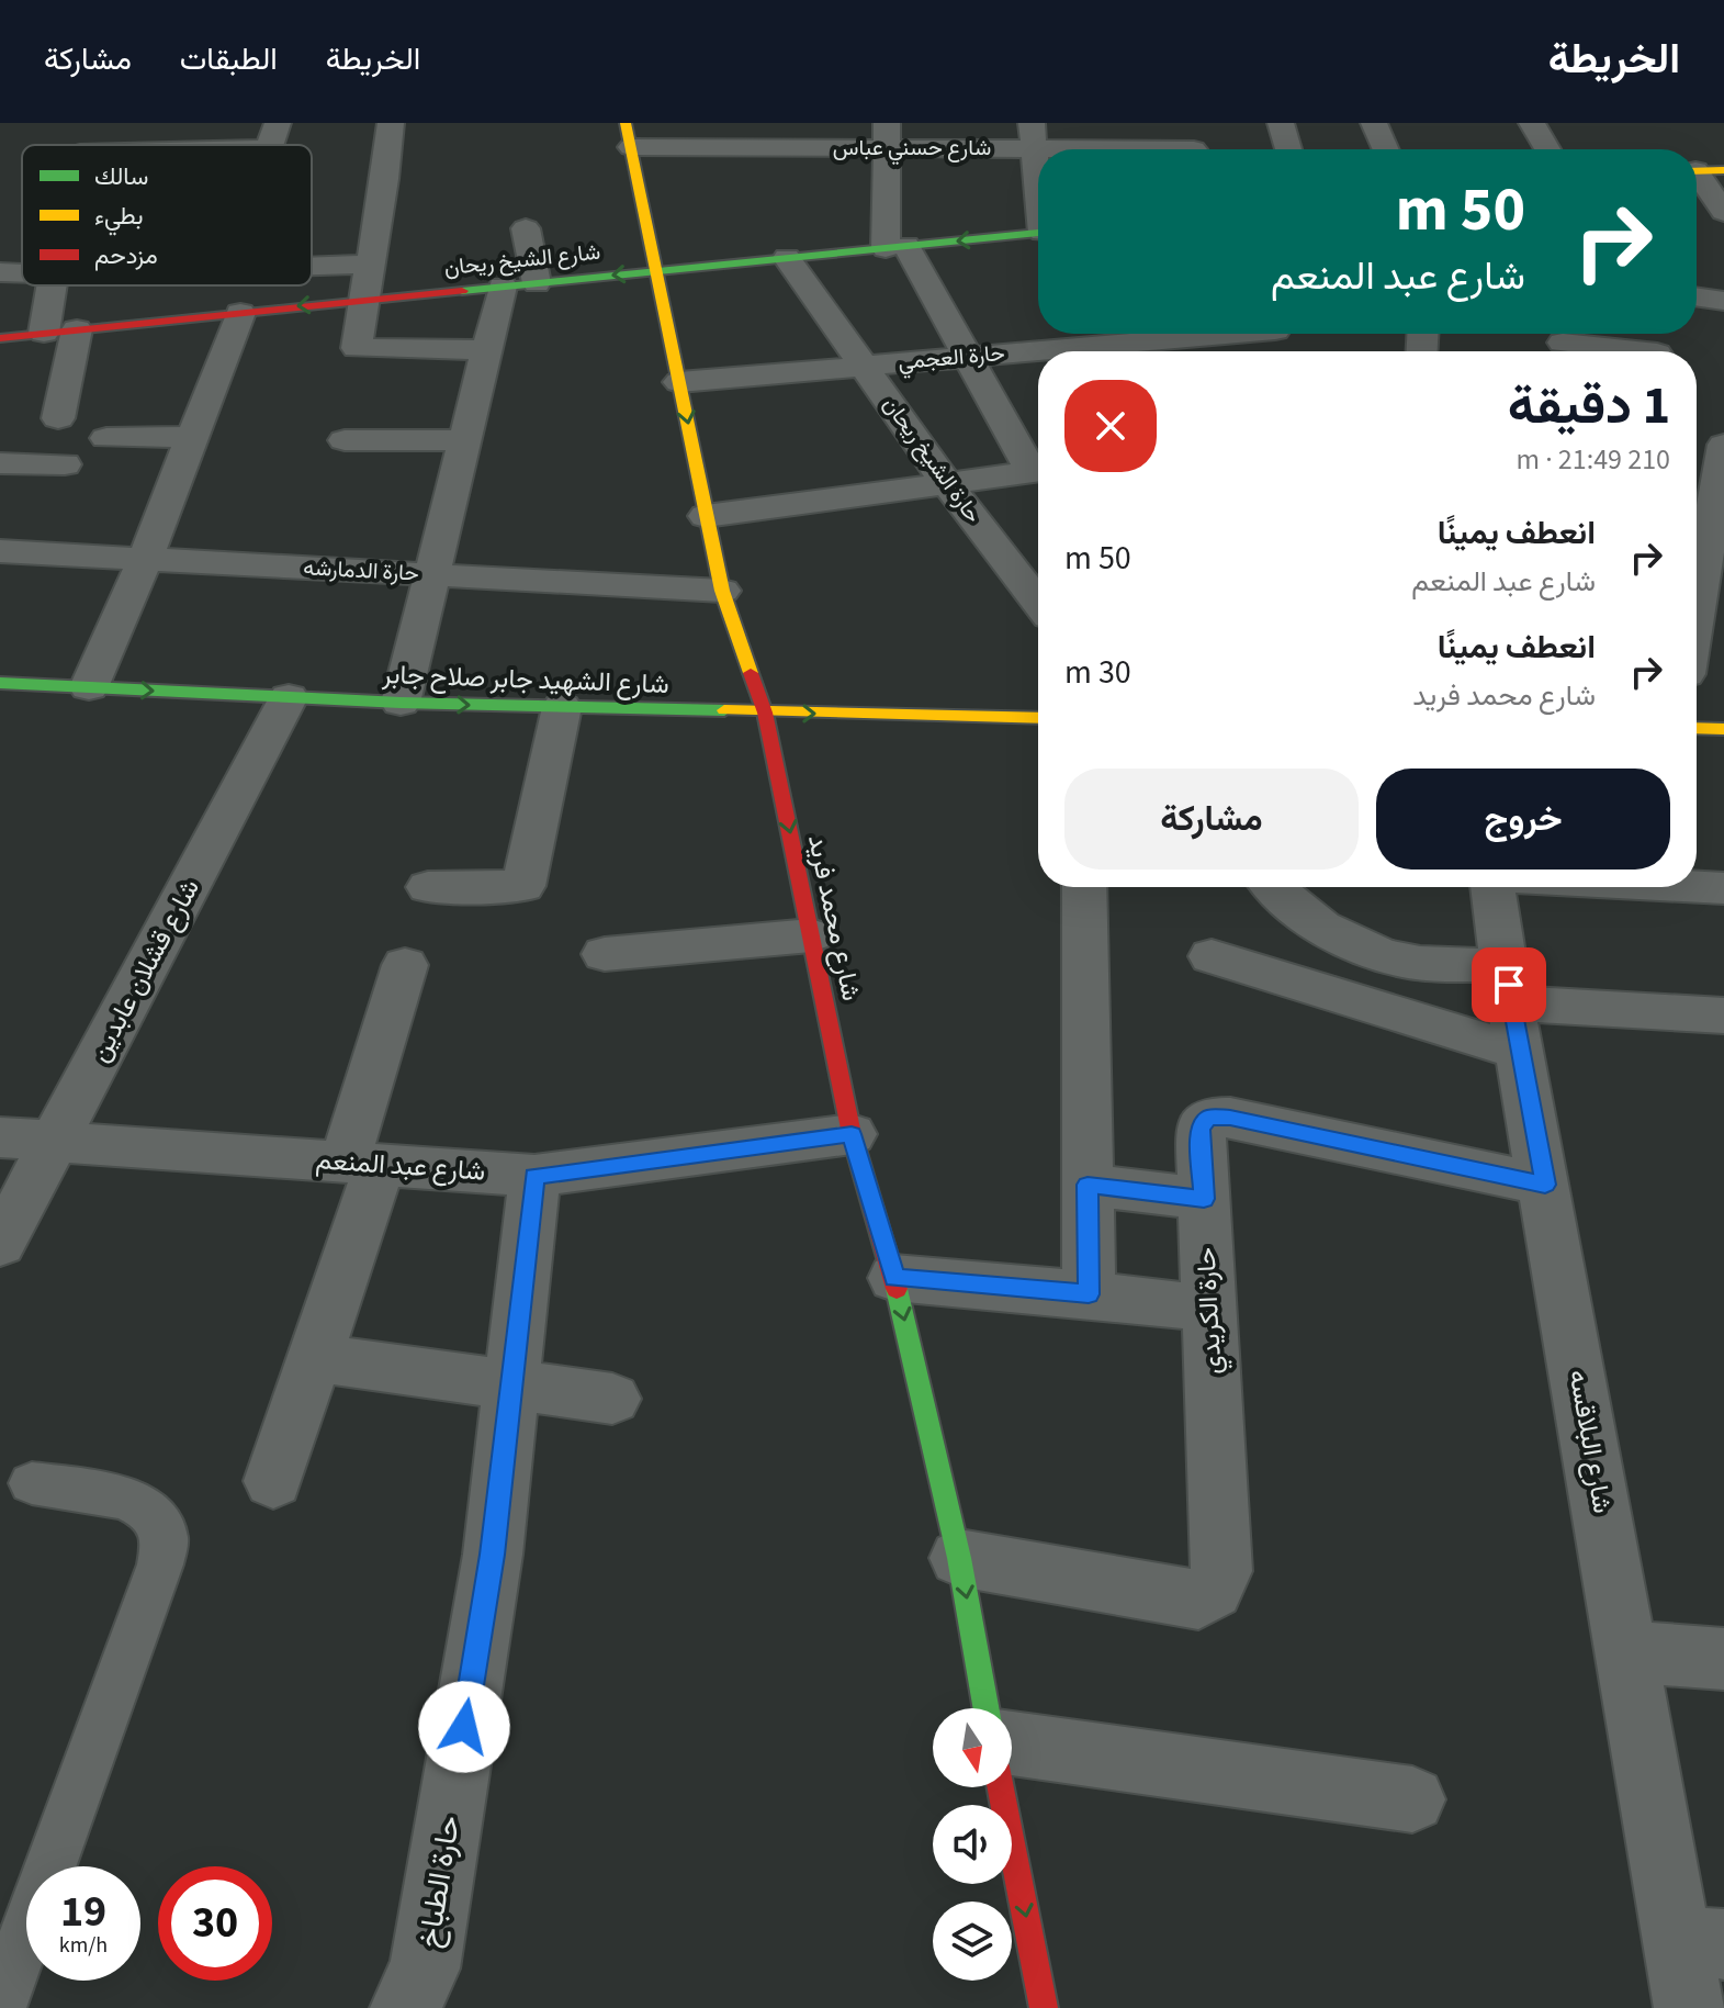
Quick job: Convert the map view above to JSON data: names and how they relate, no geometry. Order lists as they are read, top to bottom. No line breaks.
{"streets":{"street":["شارع حسني عباس","شارع الشيخ ريحان","حارة العجمي","حارة الشيخ ريحان","حارة الدمارشه","شارع الشهيد جابر صلاح جابر","شارع محمد فريد","شارع قشلان عابدين","شارع عبد المنعم","حارة الكريدي","شارع البلاقسه","حارة الطباخ"]},"crossings":[["شارع حسني عباس","شارع محمد فريد"],["شارع الشيخ ريحان","حارة الشيخ ريحان"],["شارع الشيخ ريحان","شارع محمد فريد"],["حارة العجمي","حارة الشيخ ريحان"],["حارة العجمي","شارع محمد فريد"],["حارة الدمارشه","شارع محمد فريد"],["شارع الشهيد جابر صلاح جابر","شارع محمد فريد"],["شارع الشهيد جابر صلاح جابر","شارع قشلان عابدين"],["شارع محمد فريد","شارع عبد المنعم"],["شارع محمد فريد","حارة الكريدي"],["شارع قشلان عابدين","شارع عبد المنعم"],["شارع عبد المنعم","حارة الطباخ"],["حارة الكريدي","شارع البلاقسه"]],"one_way":["شارع الشهيد جابر صلاح جابر","شارع محمد فريد"],"legend":["سالك","بطيء","مزدحم"],"north":"bottom","page":{"header":"الخريطة","nav":["الخريطة","الطبقات","مشاركة"],"turn":["50 m","شارع عبد المنعم"],"heading":["1 دقيقة","210 m · 21:49"],"list":[{"name":"انعطف يمينًا","note":"شارع عبد المنعم","value":"50 m"},{"name":"انعطف يمينًا","note":"شارع محمد فريد","value":"30 m"}],"buttons":["خروج","مشاركة"],"speed":"19 km/h","limit":"30"}}
